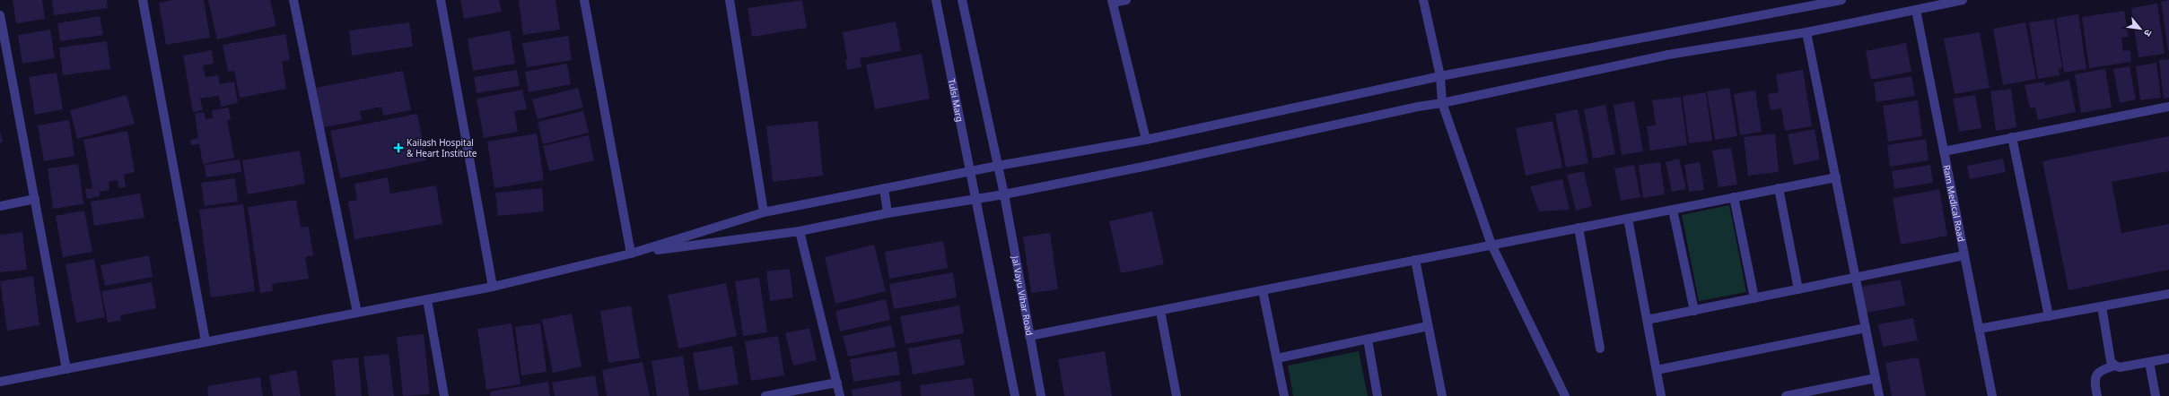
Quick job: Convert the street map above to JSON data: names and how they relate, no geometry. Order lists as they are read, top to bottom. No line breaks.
{"streets":{"street":["Tulsi Marg","Ram Medical Road","Jal Vayu Vihar Road"]},"places":{"health":["Kailash Hospital & Heart Institute"]},"north":"bottom right"}
